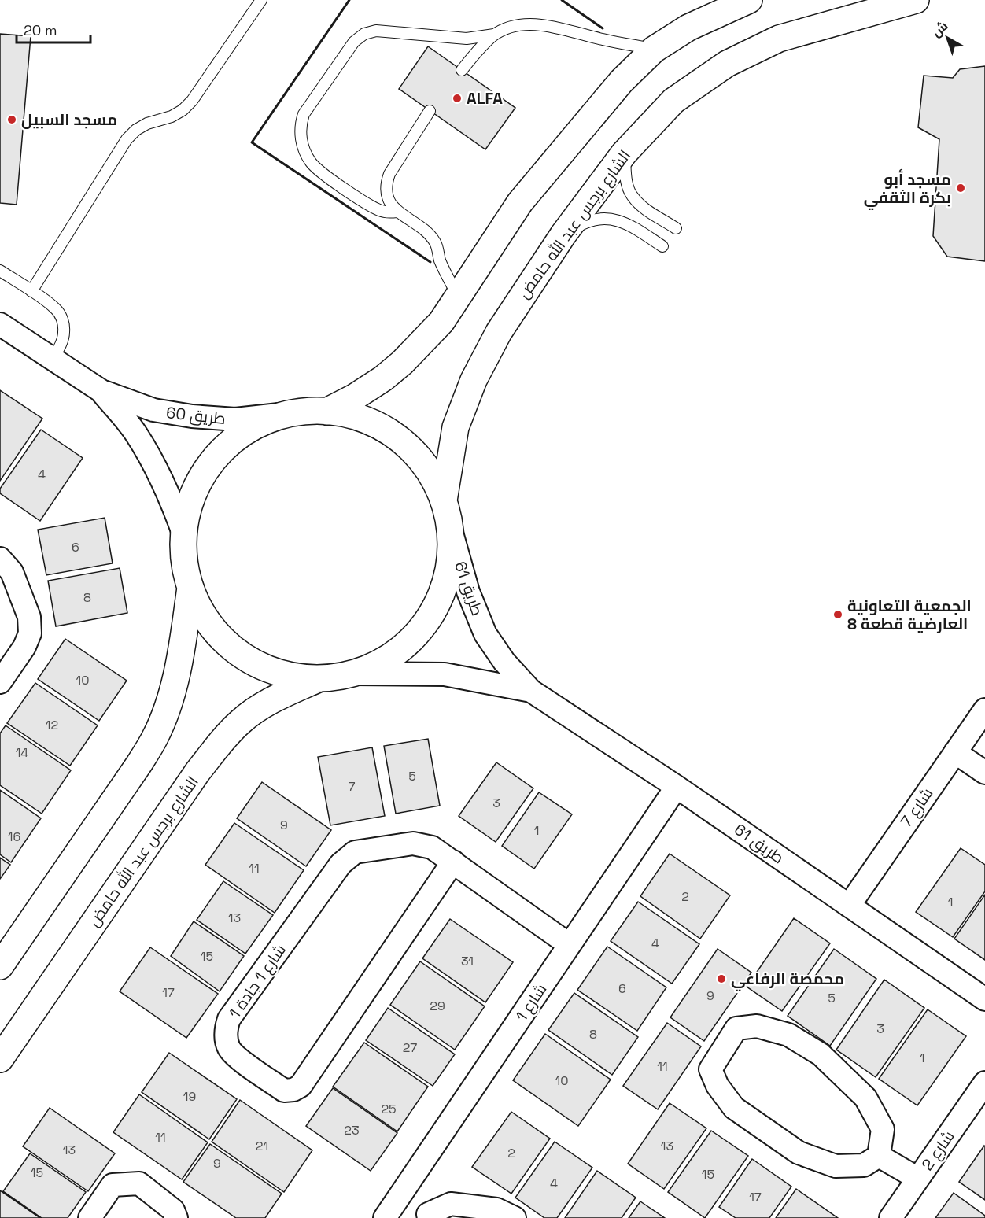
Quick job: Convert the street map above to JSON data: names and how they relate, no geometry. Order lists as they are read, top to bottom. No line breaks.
{"streets":{"street":["الشارع برجس عبد الله حامض","طريق 60","طريق 61","شارع 7","شارع 1 جادة 1","شارع 1","شارع 2"]},"crossings":[["طريق 61","شارع 7"],["طريق 61","شارع 1"],["شارع 1 جادة 1","شارع 1"]],"places":["ALFA","مسجد السبيل","مسجد أبو بكرة الثقفي","الجمعية التعاونية العارضية قطعة 8","محمصة الرفاعي"],"house_numbers":["4","6","8","10","12","14","5","7","3","9","1","16","11","2","1","13","4","15","31","6","17","9","5","29","3","8","27","1","11","10","19","25","23","11","21","13","13","2","9","15","15","4","17"],"scale_bar":"20 m","north":"top left"}
